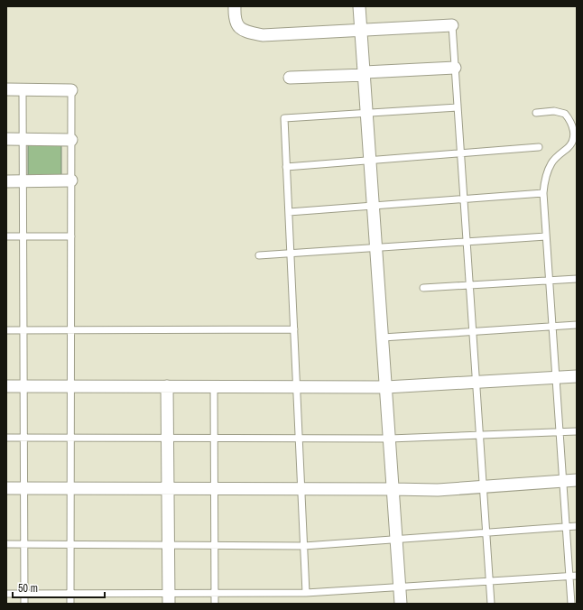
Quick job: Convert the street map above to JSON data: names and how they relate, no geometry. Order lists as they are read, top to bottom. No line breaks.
{"scale_bar":"50 m"}
